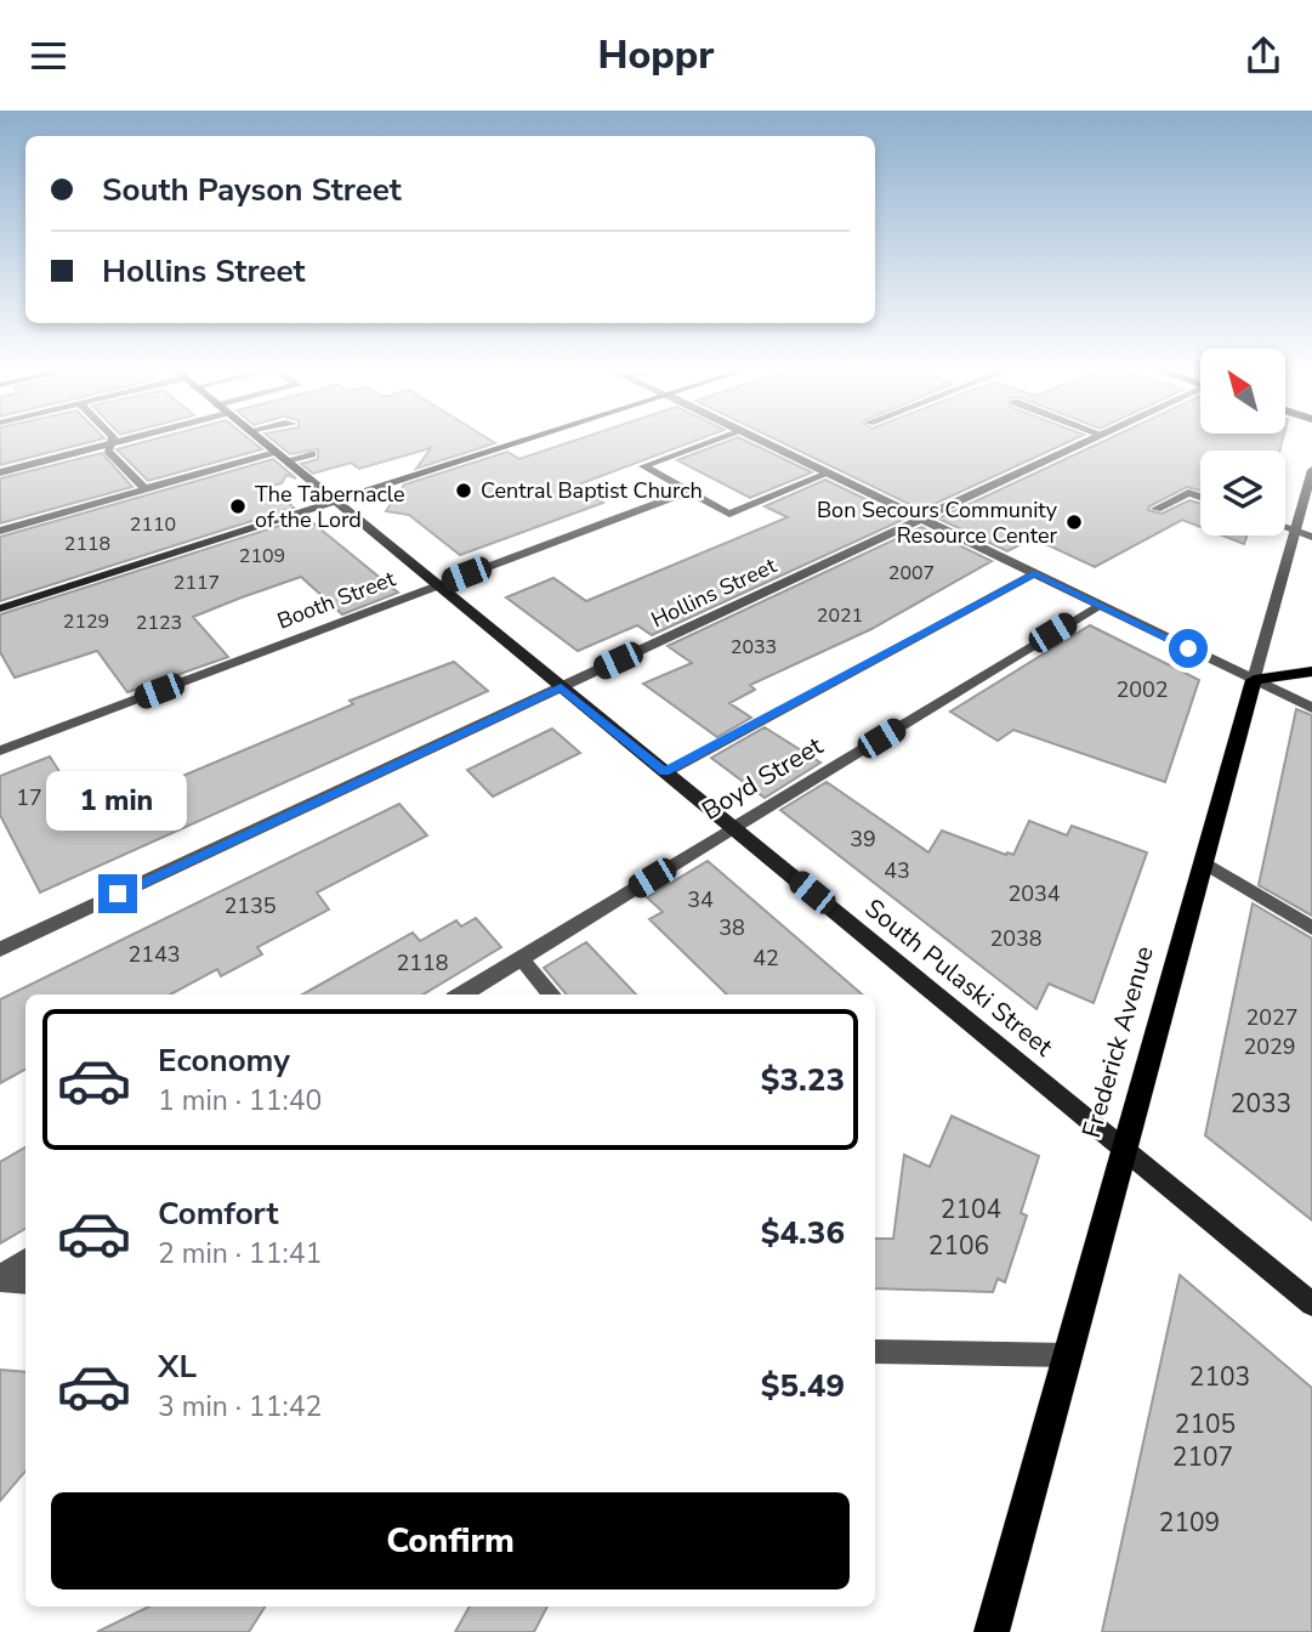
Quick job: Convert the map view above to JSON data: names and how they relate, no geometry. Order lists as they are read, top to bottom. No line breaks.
{"streets":{"main road":["Frederick Avenue"],"street":["Hollins Street","Booth Street","Boyd Street","South Pulaski Street"]},"crossings":[["Hollins Street","South Pulaski Street"],["Booth Street","South Pulaski Street"],["Boyd Street","South Pulaski Street"],["South Pulaski Street","Frederick Avenue"]],"places":["Central Baptist Church","The Tabernacle of the Lord","Bon Secours Community Resource Center"],"house_numbers":["2110","2118","2109","2007","2117","2021","2129","2123","2033","2002","17","39","43","2034","34","2135","38","2038","2143","42","2118","2027","2029","2033","2104","2106","2103","2105","2107","2109"],"north":"top left","page":{"header":"Hoppr","banner":["South Payson Street","Hollins Street"],"bubble":"1 min","list":[{"name":"Economy","note":"1 min · 11:40","value":"$3.23"},{"name":"Comfort","note":"2 min · 11:41","value":"$4.36"},{"name":"XL","note":"3 min · 11:42","value":"$5.49"}],"buttons":"Confirm"}}
